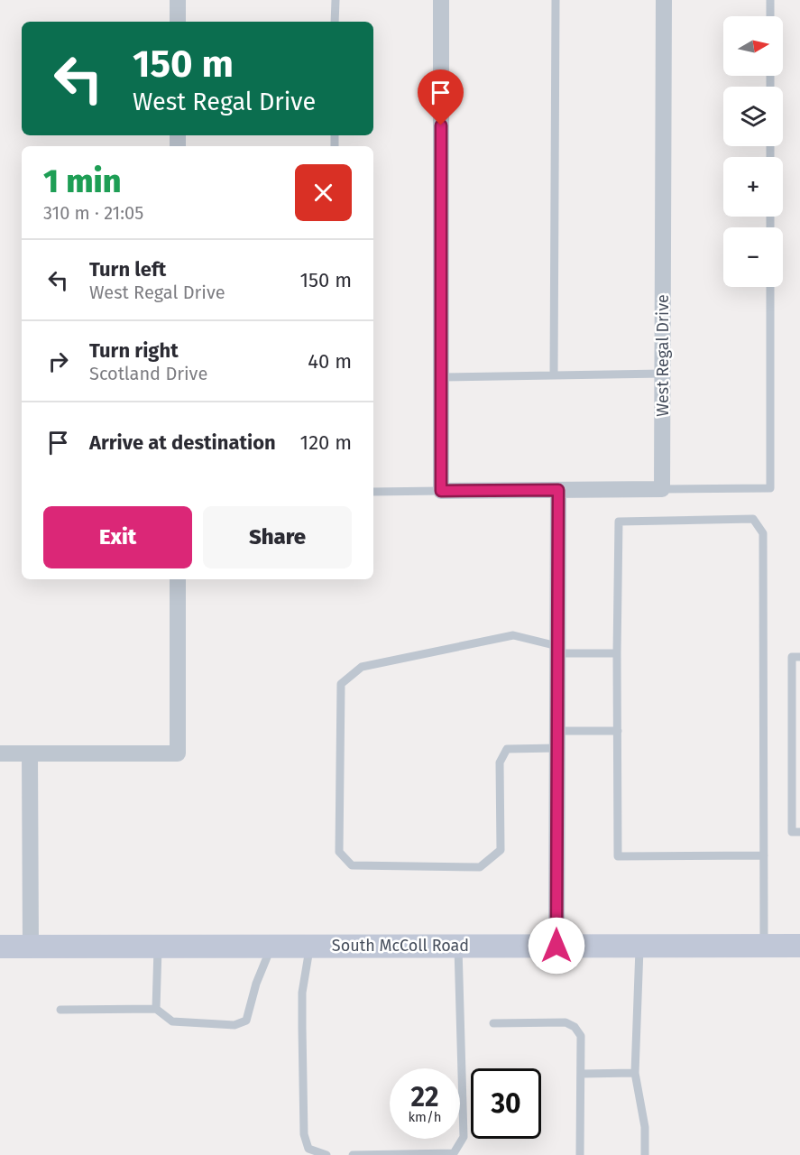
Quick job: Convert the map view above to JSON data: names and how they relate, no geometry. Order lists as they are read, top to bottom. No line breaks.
{"streets":{"main road":["South McColl Road"],"street":["West Regal Drive"]},"north":"right","page":{"map_buttons":["+","−"],"turn":["150 m","West Regal Drive"],"heading":["1 min","310 m · 21:05"],"list":[{"name":"Turn left","note":"West Regal Drive","value":"150 m"},{"name":"Turn right","note":"Scotland Drive","value":"40 m"},{"name":"Arrive at destination","value":"120 m"}],"buttons":["Exit","Share"],"speed":"22 km/h","limit":"30"}}
